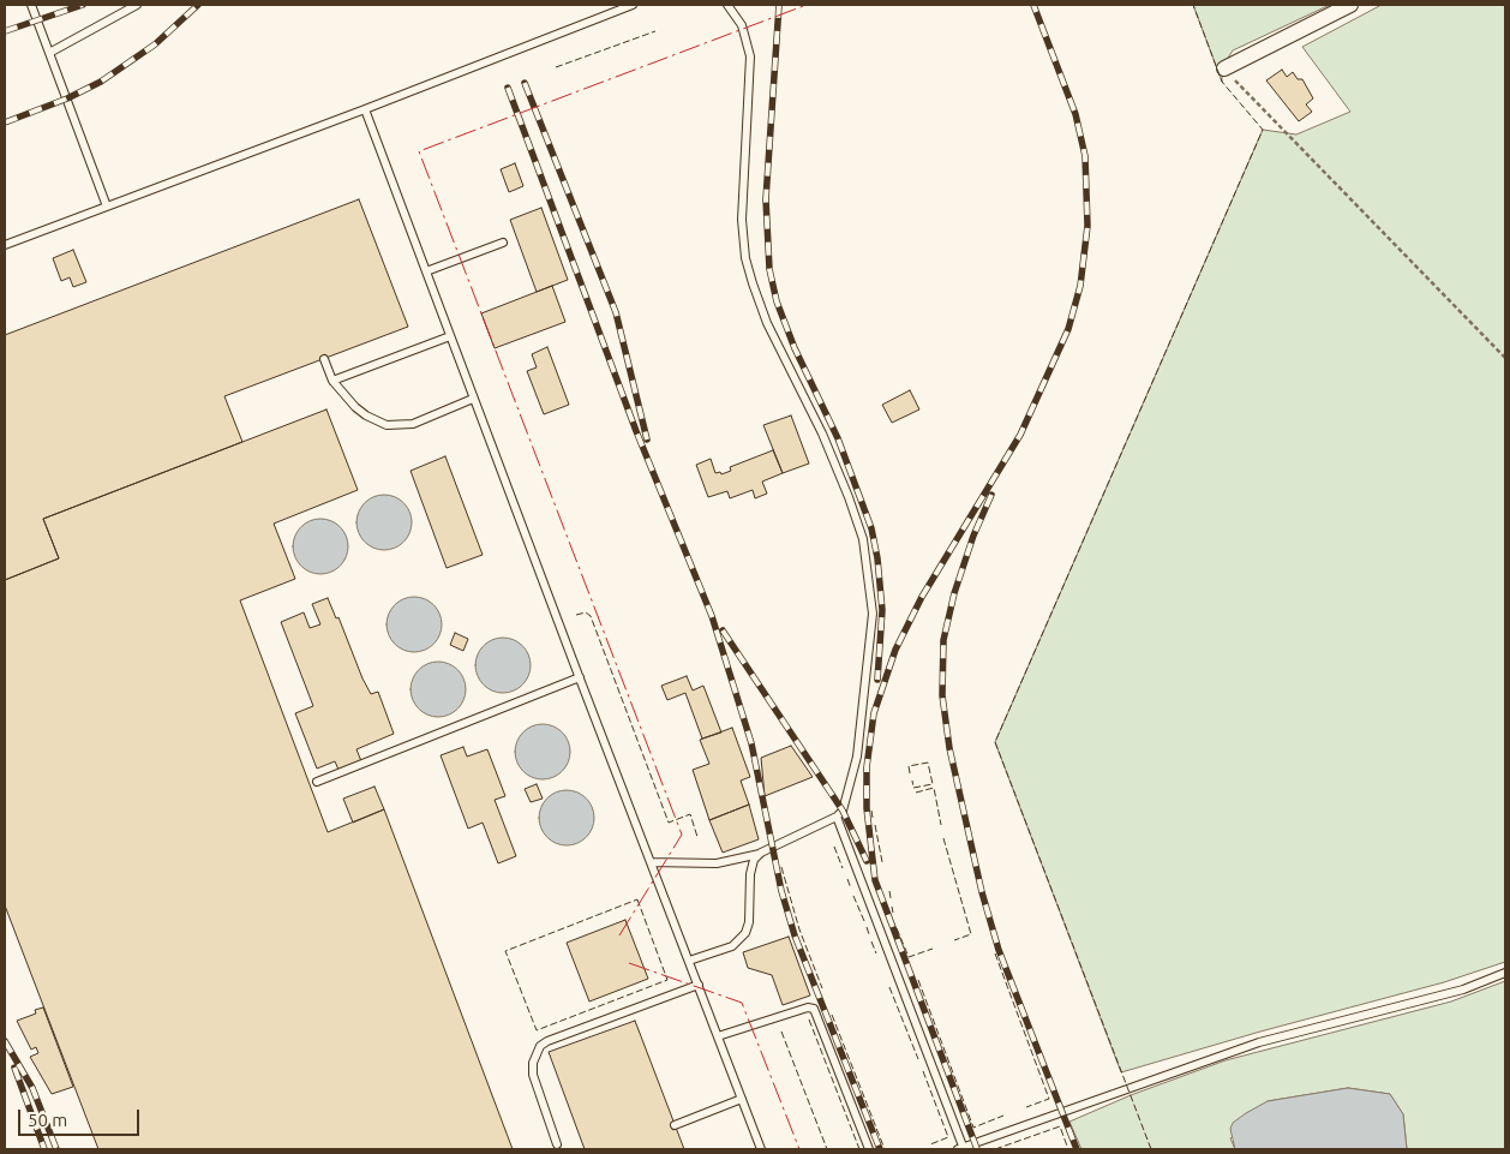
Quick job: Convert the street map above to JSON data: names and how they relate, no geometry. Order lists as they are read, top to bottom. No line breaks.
{"scale_bar":"50 m"}
